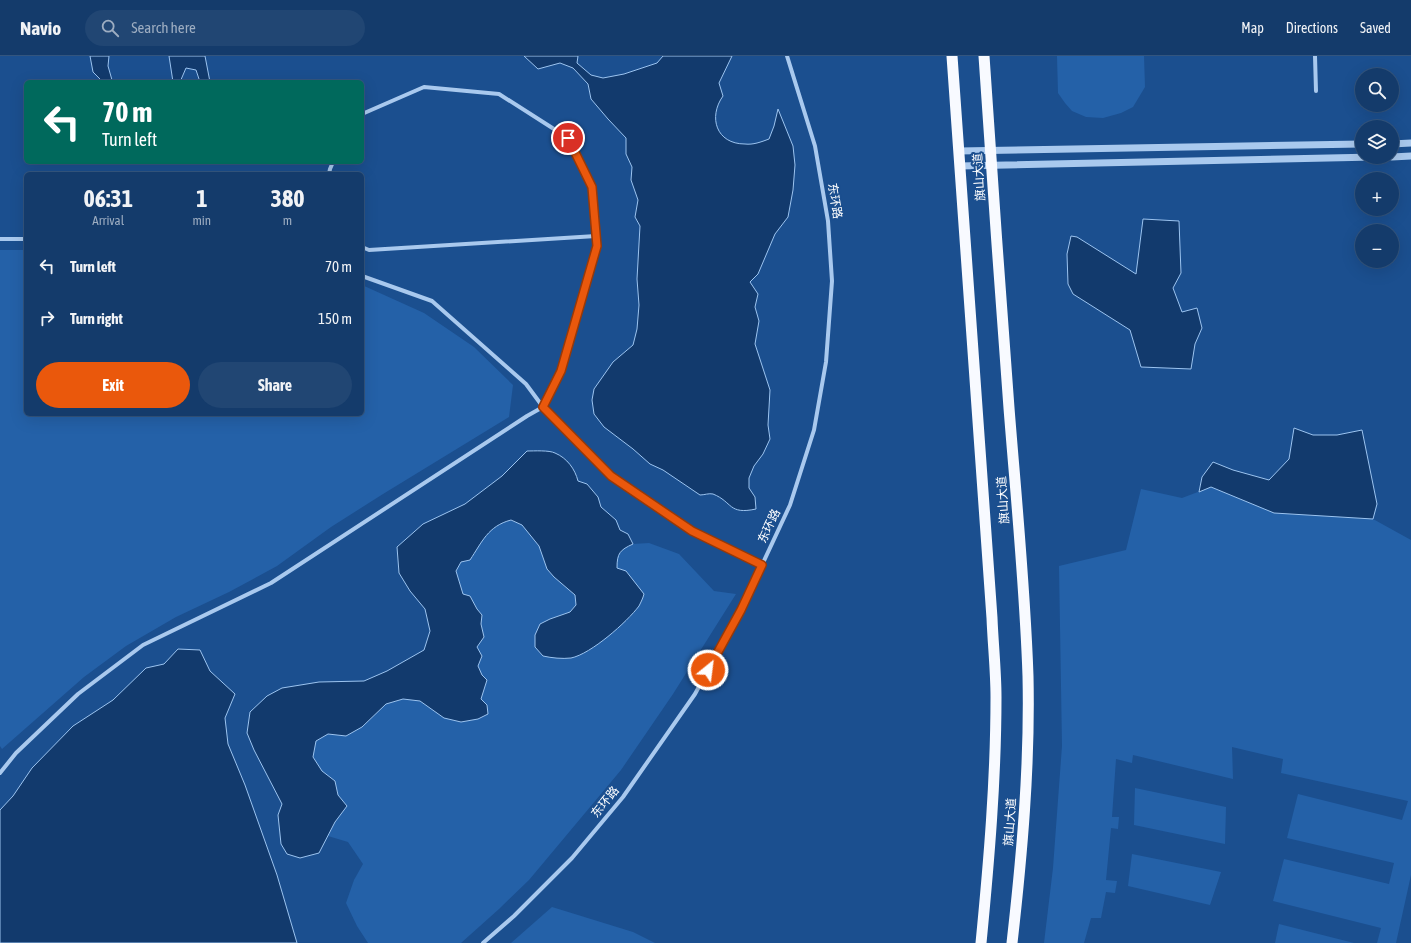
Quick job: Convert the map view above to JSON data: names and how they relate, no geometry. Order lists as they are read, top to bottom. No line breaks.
{"streets":{"highway":["旗山大道"],"street":["东环路"]},"page":{"header":"Navio","search":"Search here","nav":["Map","Directions","Saved"],"map_buttons":["+","−"],"turn":["70 m","Turn left"],"eta":["06:31","Arrival","1","min","380","m"],"list":[{"name":"Turn left","value":"70 m"},{"name":"Turn right","value":"150 m"}],"buttons":["Exit","Share"]}}
